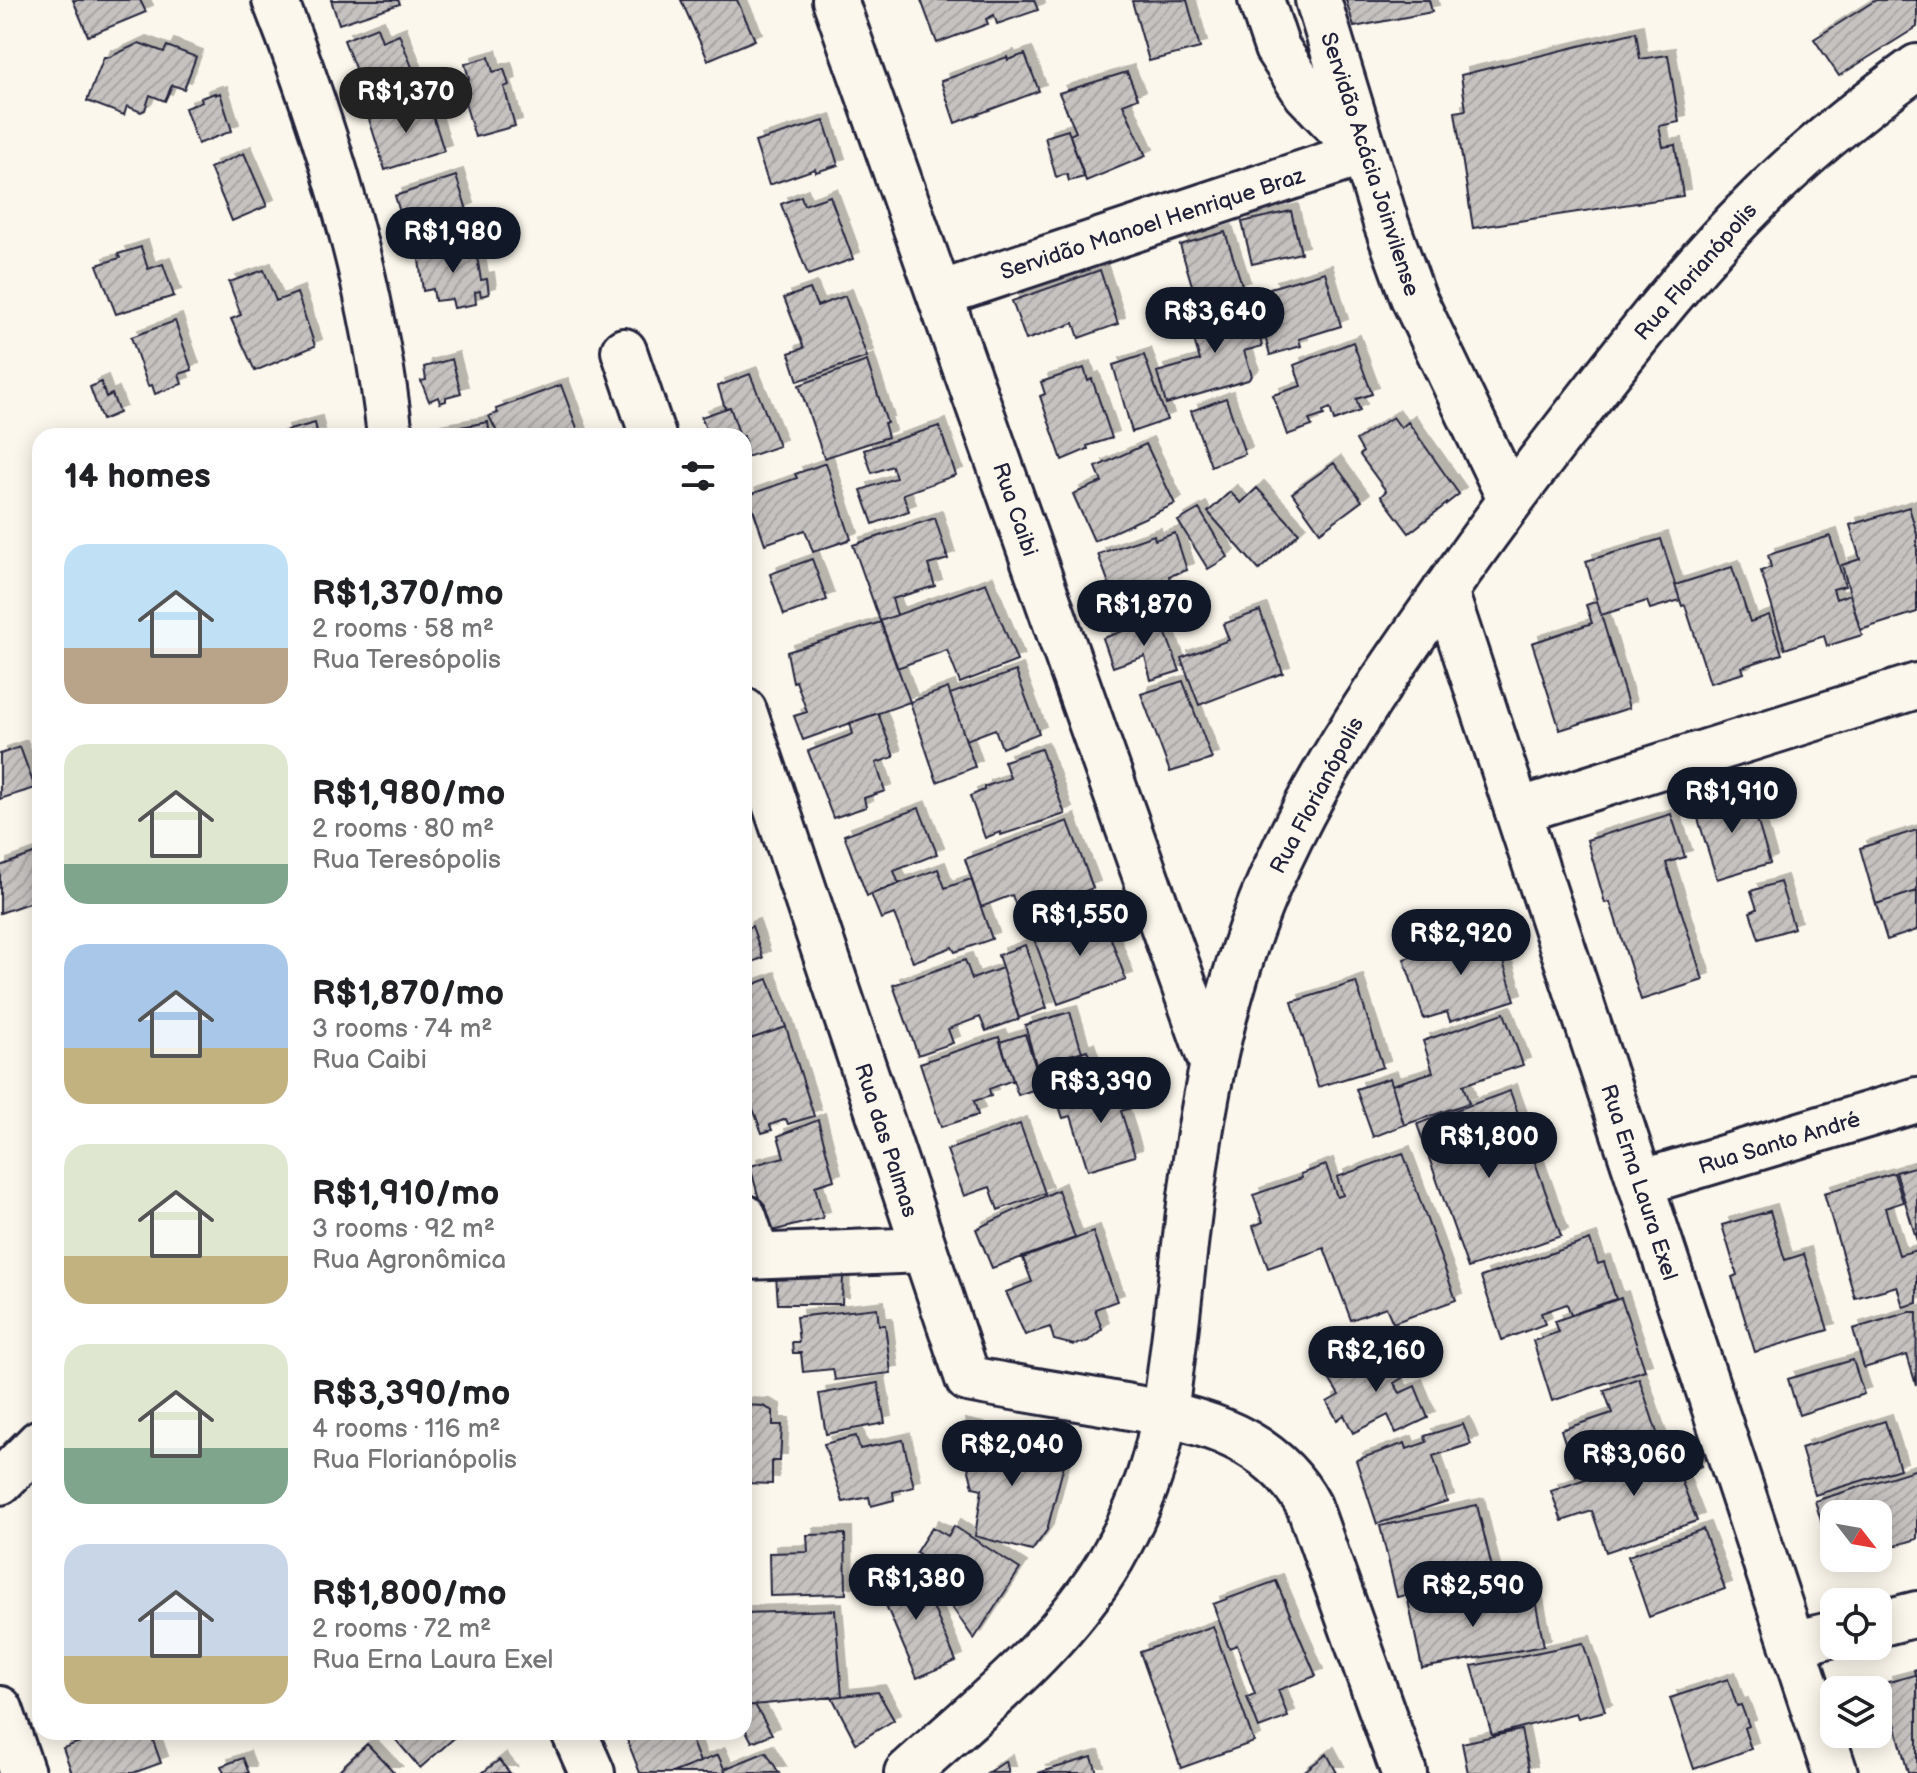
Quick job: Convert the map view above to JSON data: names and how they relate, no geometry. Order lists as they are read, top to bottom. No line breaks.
{"streets":{"street":["Servidão Acácia Joinvilense","Servidão Manoel Henrique Braz","Rua Florianópolis","Rua Caibi","Rua das Palmas","Rua Santo André","Rua Erna Laura Exel"]},"crossings":[["Servidão Acácia Joinvilense","Servidão Manoel Henrique Braz"],["Servidão Acácia Joinvilense","Rua Florianópolis"],["Servidão Manoel Henrique Braz","Rua Caibi"],["Rua Florianópolis","Rua Caibi"],["Rua Florianópolis","Rua das Palmas"],["Rua Florianópolis","Rua Erna Laura Exel"],["Rua Santo André","Rua Erna Laura Exel"]],"north":"bottom right","page":{"price":["R$1,370","R$1,980","R$3,640","R$1,870","R$1,910","R$1,550","R$2,920","R$3,390","R$1,800","R$2,160","R$2,040","R$3,060","R$1,380","R$2,590"],"heading":"14 homes","list":[{"name":"R$1,370/mo","note":"2 rooms · 58 m² · Rua Teresópolis"},{"name":"R$1,980/mo","note":"2 rooms · 80 m² · Rua Teresópolis"},{"name":"R$1,870/mo","note":"3 rooms · 74 m² · Rua Caibi"},{"name":"R$1,910/mo","note":"3 rooms · 92 m² · Rua Agronômica"},{"name":"R$3,390/mo","note":"4 rooms · 116 m² · Rua Florianópolis"},{"name":"R$1,800/mo","note":"2 rooms · 72 m² · Rua Erna Laura Exel"}]}}
